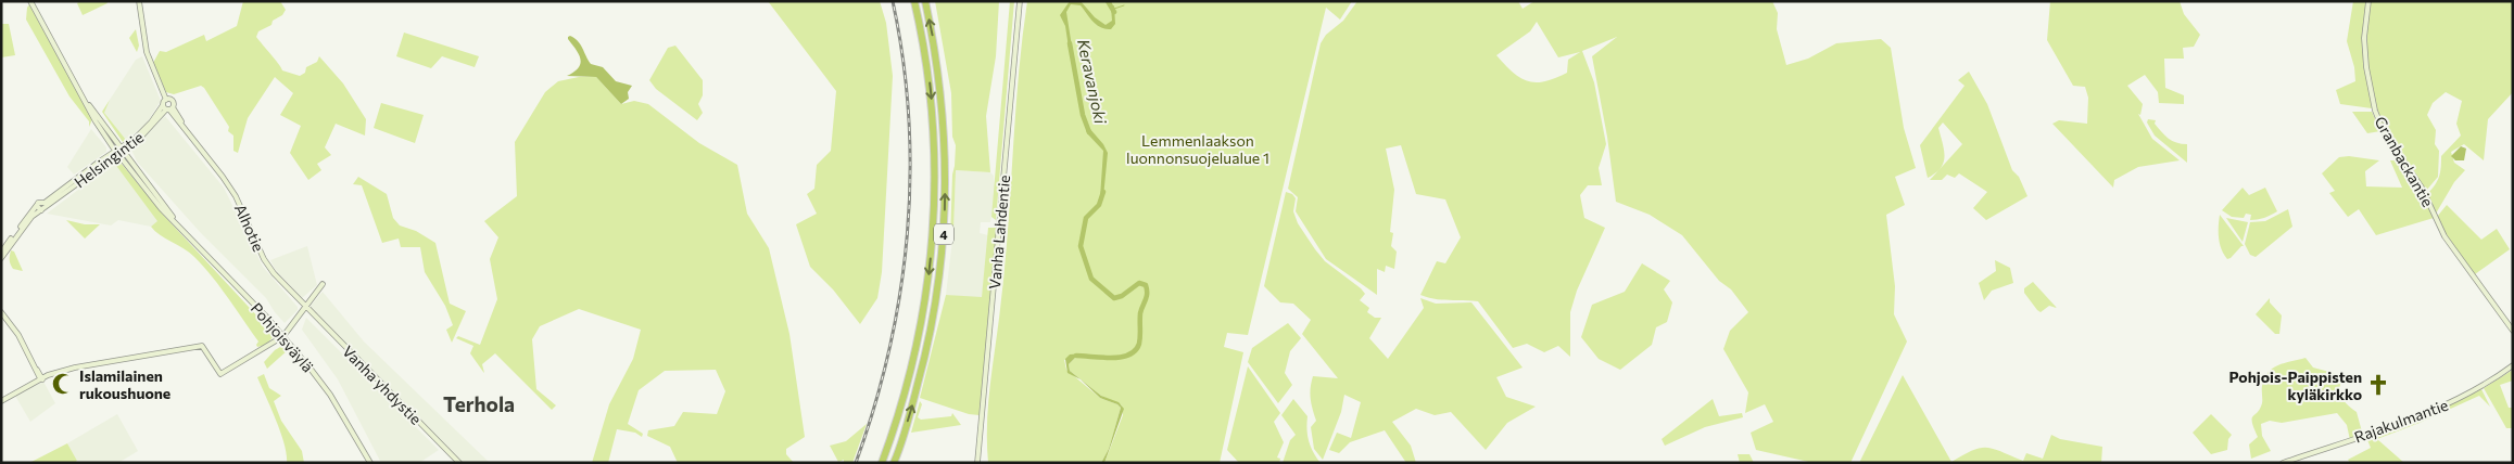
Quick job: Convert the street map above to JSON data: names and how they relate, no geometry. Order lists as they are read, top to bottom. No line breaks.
{"streets":{"highway":["4"],"main road":["Helsingintie","Granbackantie","Alhotie","Vanha Lahdentie","Pohjoisväylä","Vanha yhdystie","Rajakulmantie"]},"crossings":[["Helsingintie","Alhotie"],["Helsingintie","Pohjoisväylä"],["Alhotie","Vanha yhdystie"]],"districts":["Terhola"],"water":["Keravanjoki"],"parks":["Lemmenlaakson luonnonsuojelualue 1"],"places":{"mosque":["Islamilainen rukoushuone"],"church":["Pohjois-Paippisten kyläkirkko"]}}
